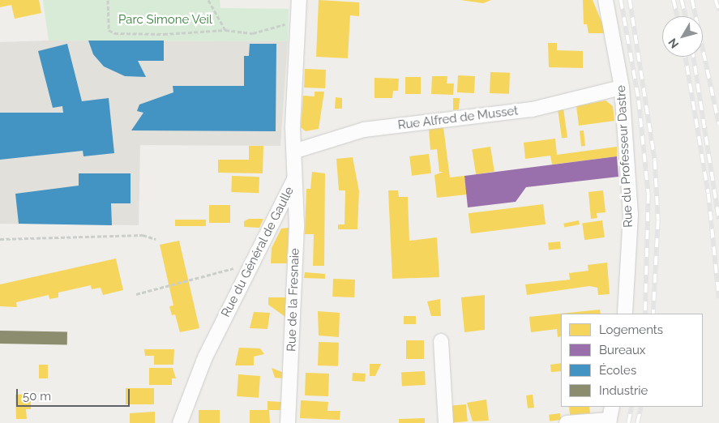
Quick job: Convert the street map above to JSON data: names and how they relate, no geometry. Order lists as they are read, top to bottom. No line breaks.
{"streets":{"street":["Rue Alfred de Musset","Rue du Professeur Dastre","Rue du Général de Gaulle","Rue de la Fresnaie"]},"crossings":[["Rue Alfred de Musset","Rue du Professeur Dastre"],["Rue Alfred de Musset","Rue du Général de Gaulle"],["Rue du Général de Gaulle","Rue de la Fresnaie"]],"parks":["Parc Simone Veil"],"legend":["Logements","Bureaux","Écoles","Industrie"],"scale_bar":"50 m","north":"bottom left"}
